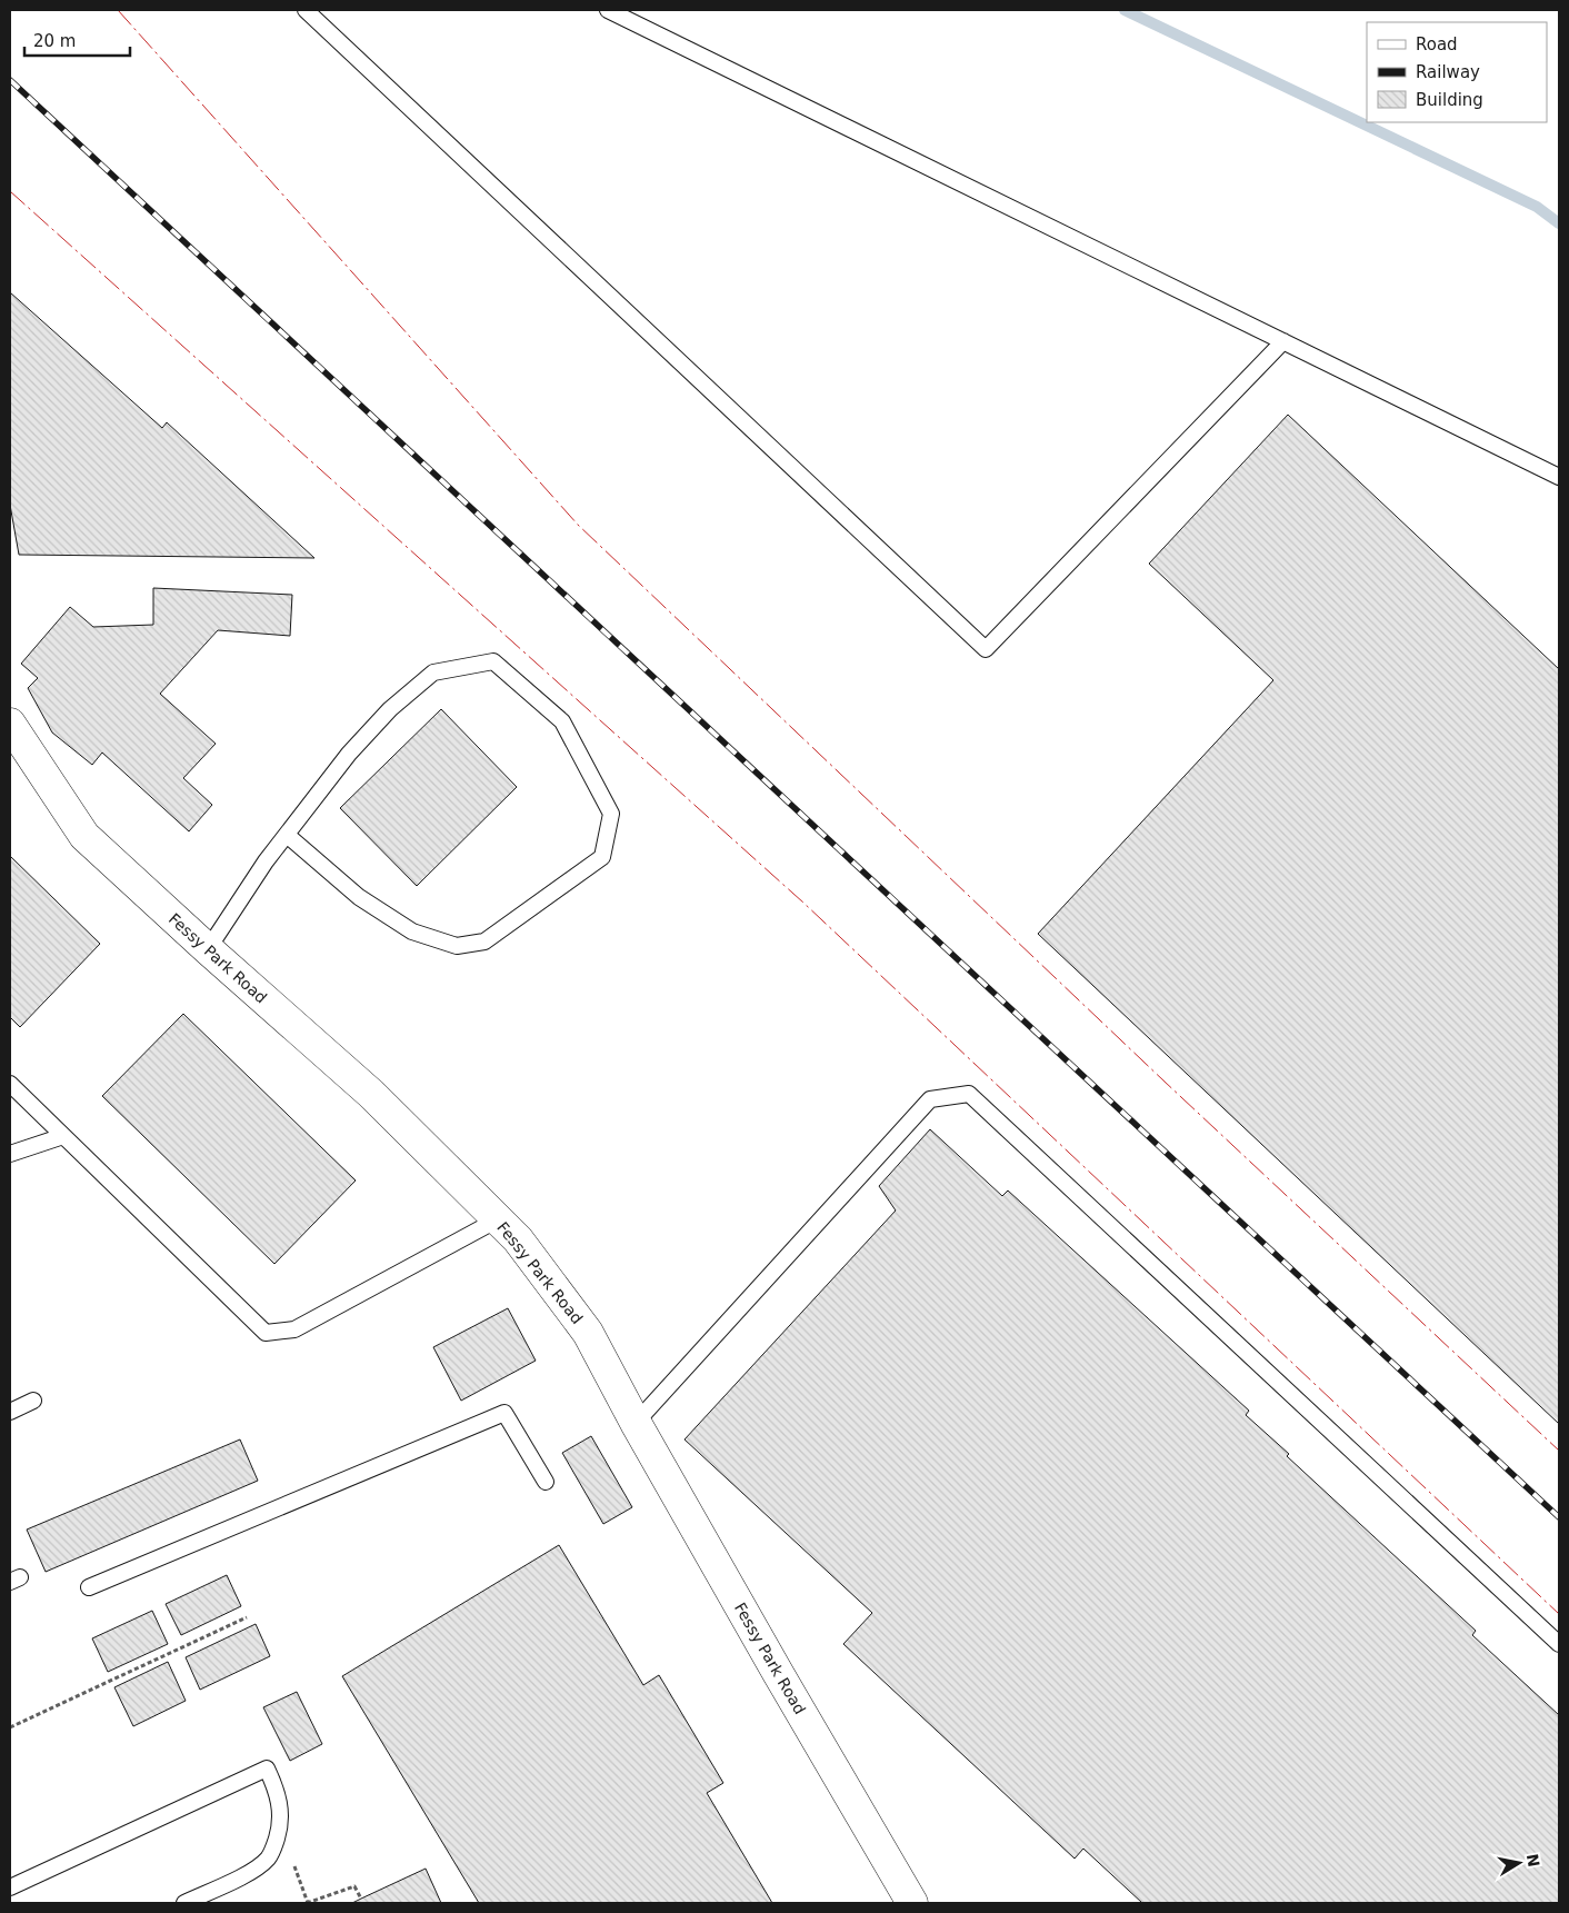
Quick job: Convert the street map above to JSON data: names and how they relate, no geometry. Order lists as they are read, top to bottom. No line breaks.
{"streets":{"street":["Fessy Park Road"]},"legend":["Road","Railway","Building"],"scale_bar":"20 m","north":"right"}
